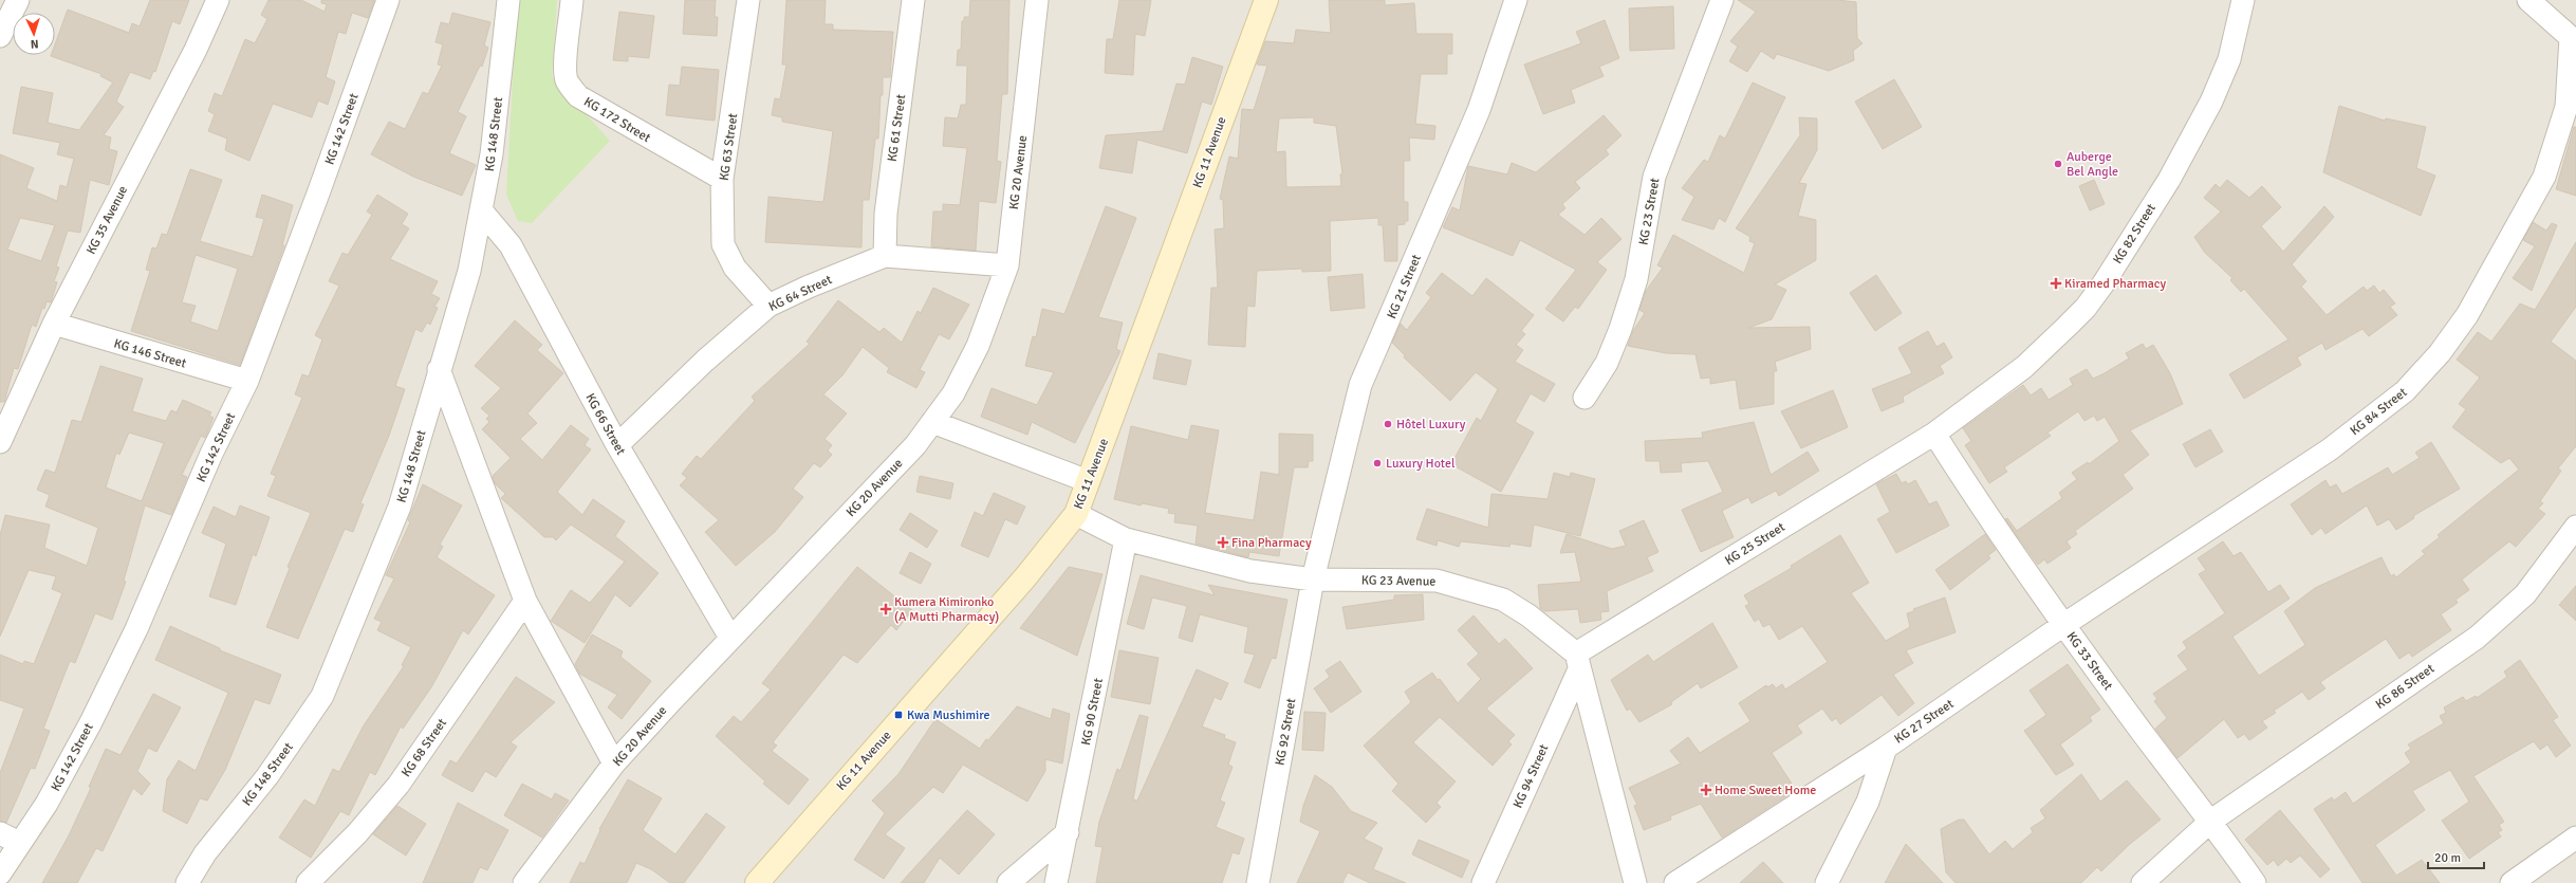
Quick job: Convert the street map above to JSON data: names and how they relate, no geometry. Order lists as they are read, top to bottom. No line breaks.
{"streets":{"main road":["KG 11 Avenue"],"street":["KG 172 Street","KG 61 Street","KG 142 Street","KG 148 Street","KG 63 Street","KG 20 Avenue","KG 23 Street","KG 35 Avenue","KG 82 Street","KG 21 Street","KG 64 Street","KG 146 Street","KG 84 Street","KG 66 Street","KG 25 Street","KG 23 Avenue","KG 33 Street","KG 86 Street","KG 90 Street","KG 27 Street","KG 92 Street","KG 68 Street","KG 94 Street"]},"crossings":[["KG 172 Street","KG 63 Street"],["KG 61 Street","KG 64 Street"],["KG 142 Street","KG 146 Street"],["KG 148 Street","KG 66 Street"],["KG 63 Street","KG 64 Street"],["KG 11 Avenue","KG 23 Avenue"],["KG 20 Avenue","KG 64 Street"],["KG 20 Avenue","KG 66 Street"],["KG 35 Avenue","KG 146 Street"],["KG 82 Street","KG 25 Street"],["KG 82 Street","KG 33 Street"],["KG 21 Street","KG 23 Avenue"],["KG 21 Street","KG 92 Street"],["KG 64 Street","KG 66 Street"],["KG 84 Street","KG 33 Street"],["KG 84 Street","KG 27 Street"],["KG 25 Street","KG 23 Avenue"],["KG 25 Street","KG 33 Street"],["KG 25 Street","KG 94 Street"],["KG 23 Avenue","KG 90 Street"],["KG 23 Avenue","KG 92 Street"],["KG 23 Avenue","KG 94 Street"],["KG 33 Street","KG 86 Street"],["KG 33 Street","KG 27 Street"]],"places":{"other":["Auberge Bel Angle","Hôtel Luxury","Luxury Hotel"],"health":["Kiramed Pharmacy","Fina Pharmacy","Kumera Kimironko (A Mutti Pharmacy)","Home Sweet Home"],"transit":["Kwa Mushimire"]},"scale_bar":"20 m","north":"bottom"}
